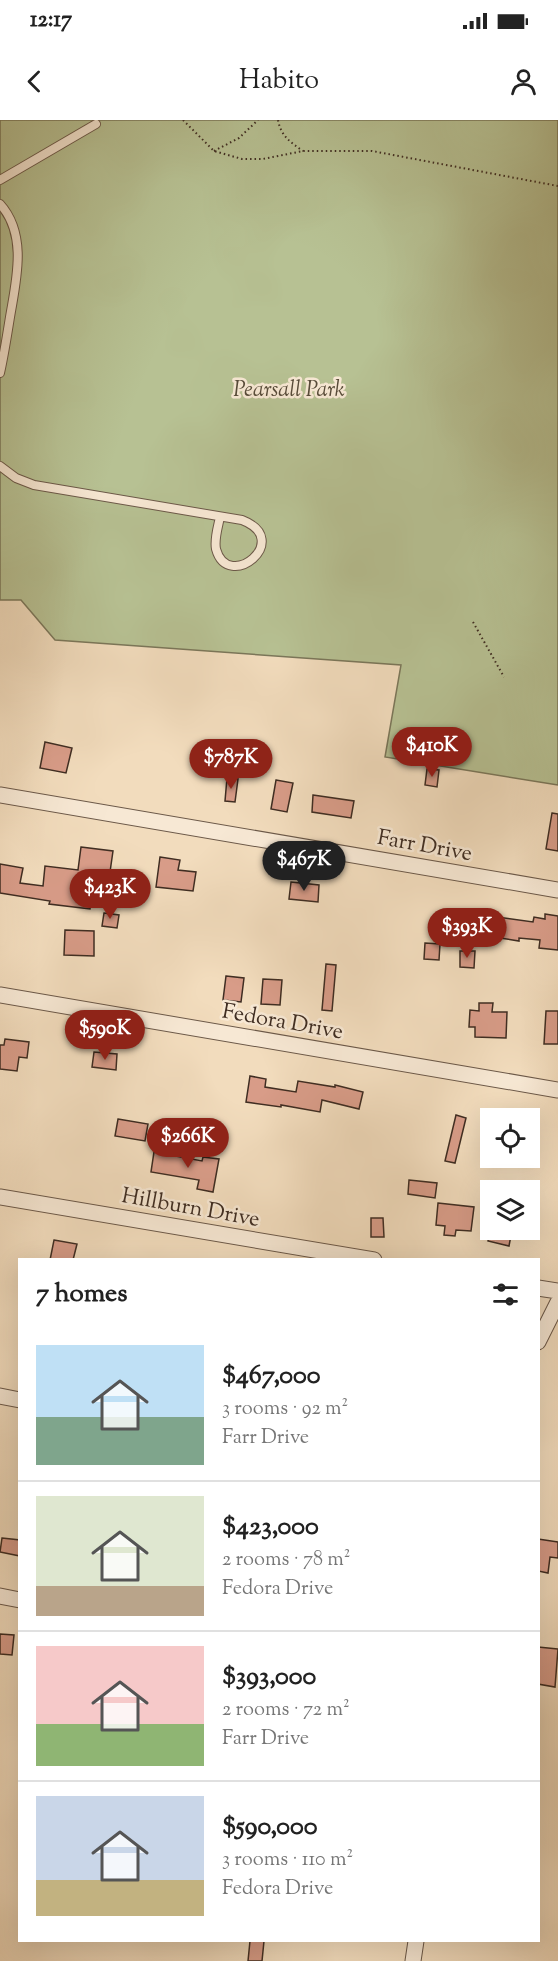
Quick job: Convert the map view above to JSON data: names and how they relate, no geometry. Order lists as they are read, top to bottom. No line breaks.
{"streets":{"street":["Farr Drive","Fedora Drive","Hillburn Drive"]},"parks":["Pearsall Park"],"page":{"status":"12:17","header":"Habito","price":["$410K","$787K","$467K","$423K","$393K","$590K","$266K"],"heading":"7 homes","list":[{"name":"$467,000","note":"3 rooms · 92 m² · Farr Drive"},{"name":"$423,000","note":"2 rooms · 78 m² · Fedora Drive"},{"name":"$393,000","note":"2 rooms · 72 m² · Farr Drive"},{"name":"$590,000","note":"3 rooms · 110 m² · Fedora Drive"}]}}
